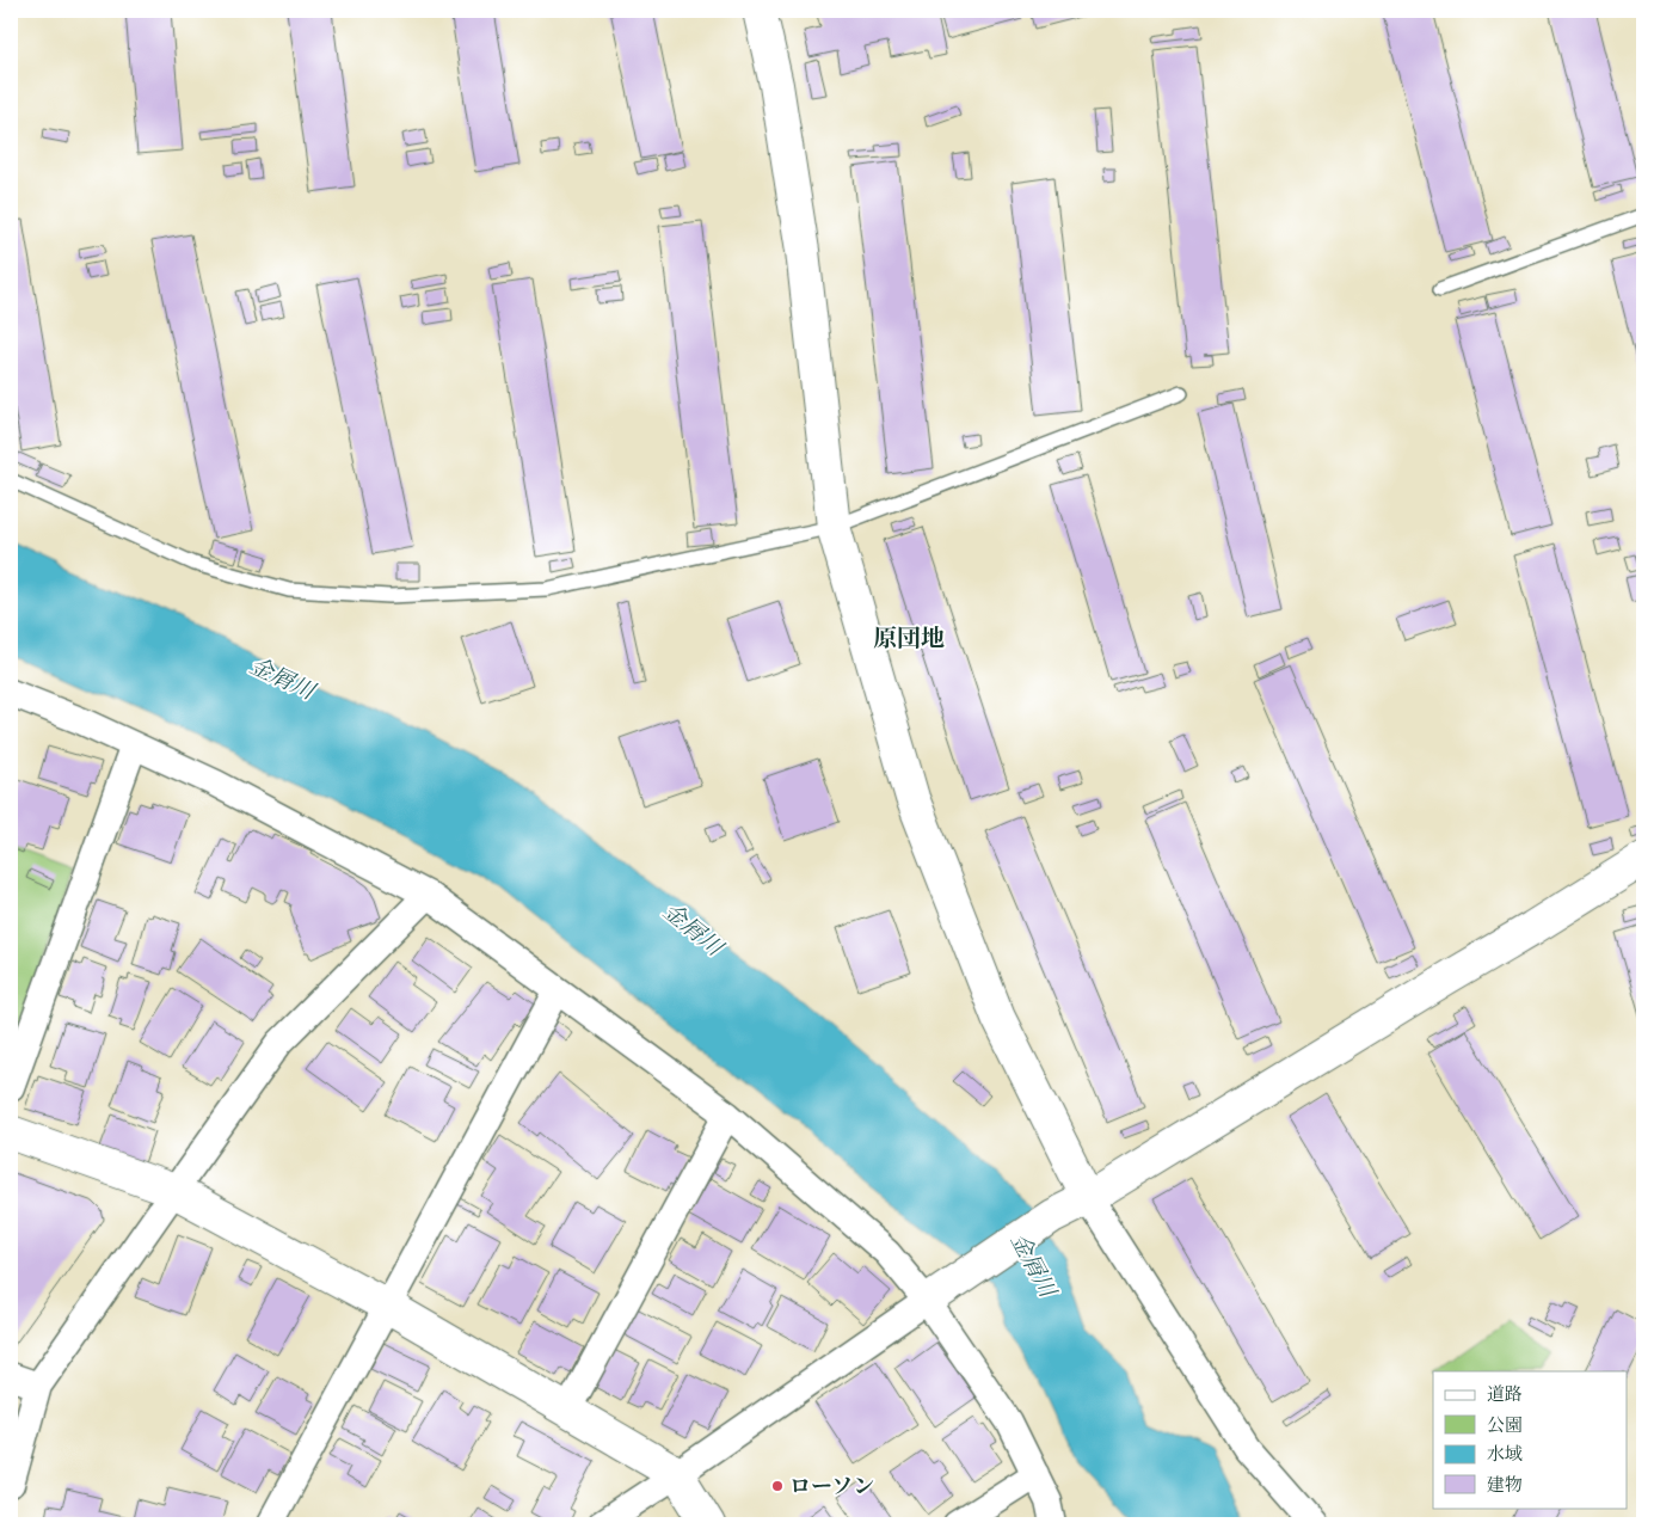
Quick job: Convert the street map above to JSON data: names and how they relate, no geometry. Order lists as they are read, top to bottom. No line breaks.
{"districts":["原団地"],"water":["金屑川"],"places":["ローソン"],"legend":["道路","公園","水域","建物"]}
